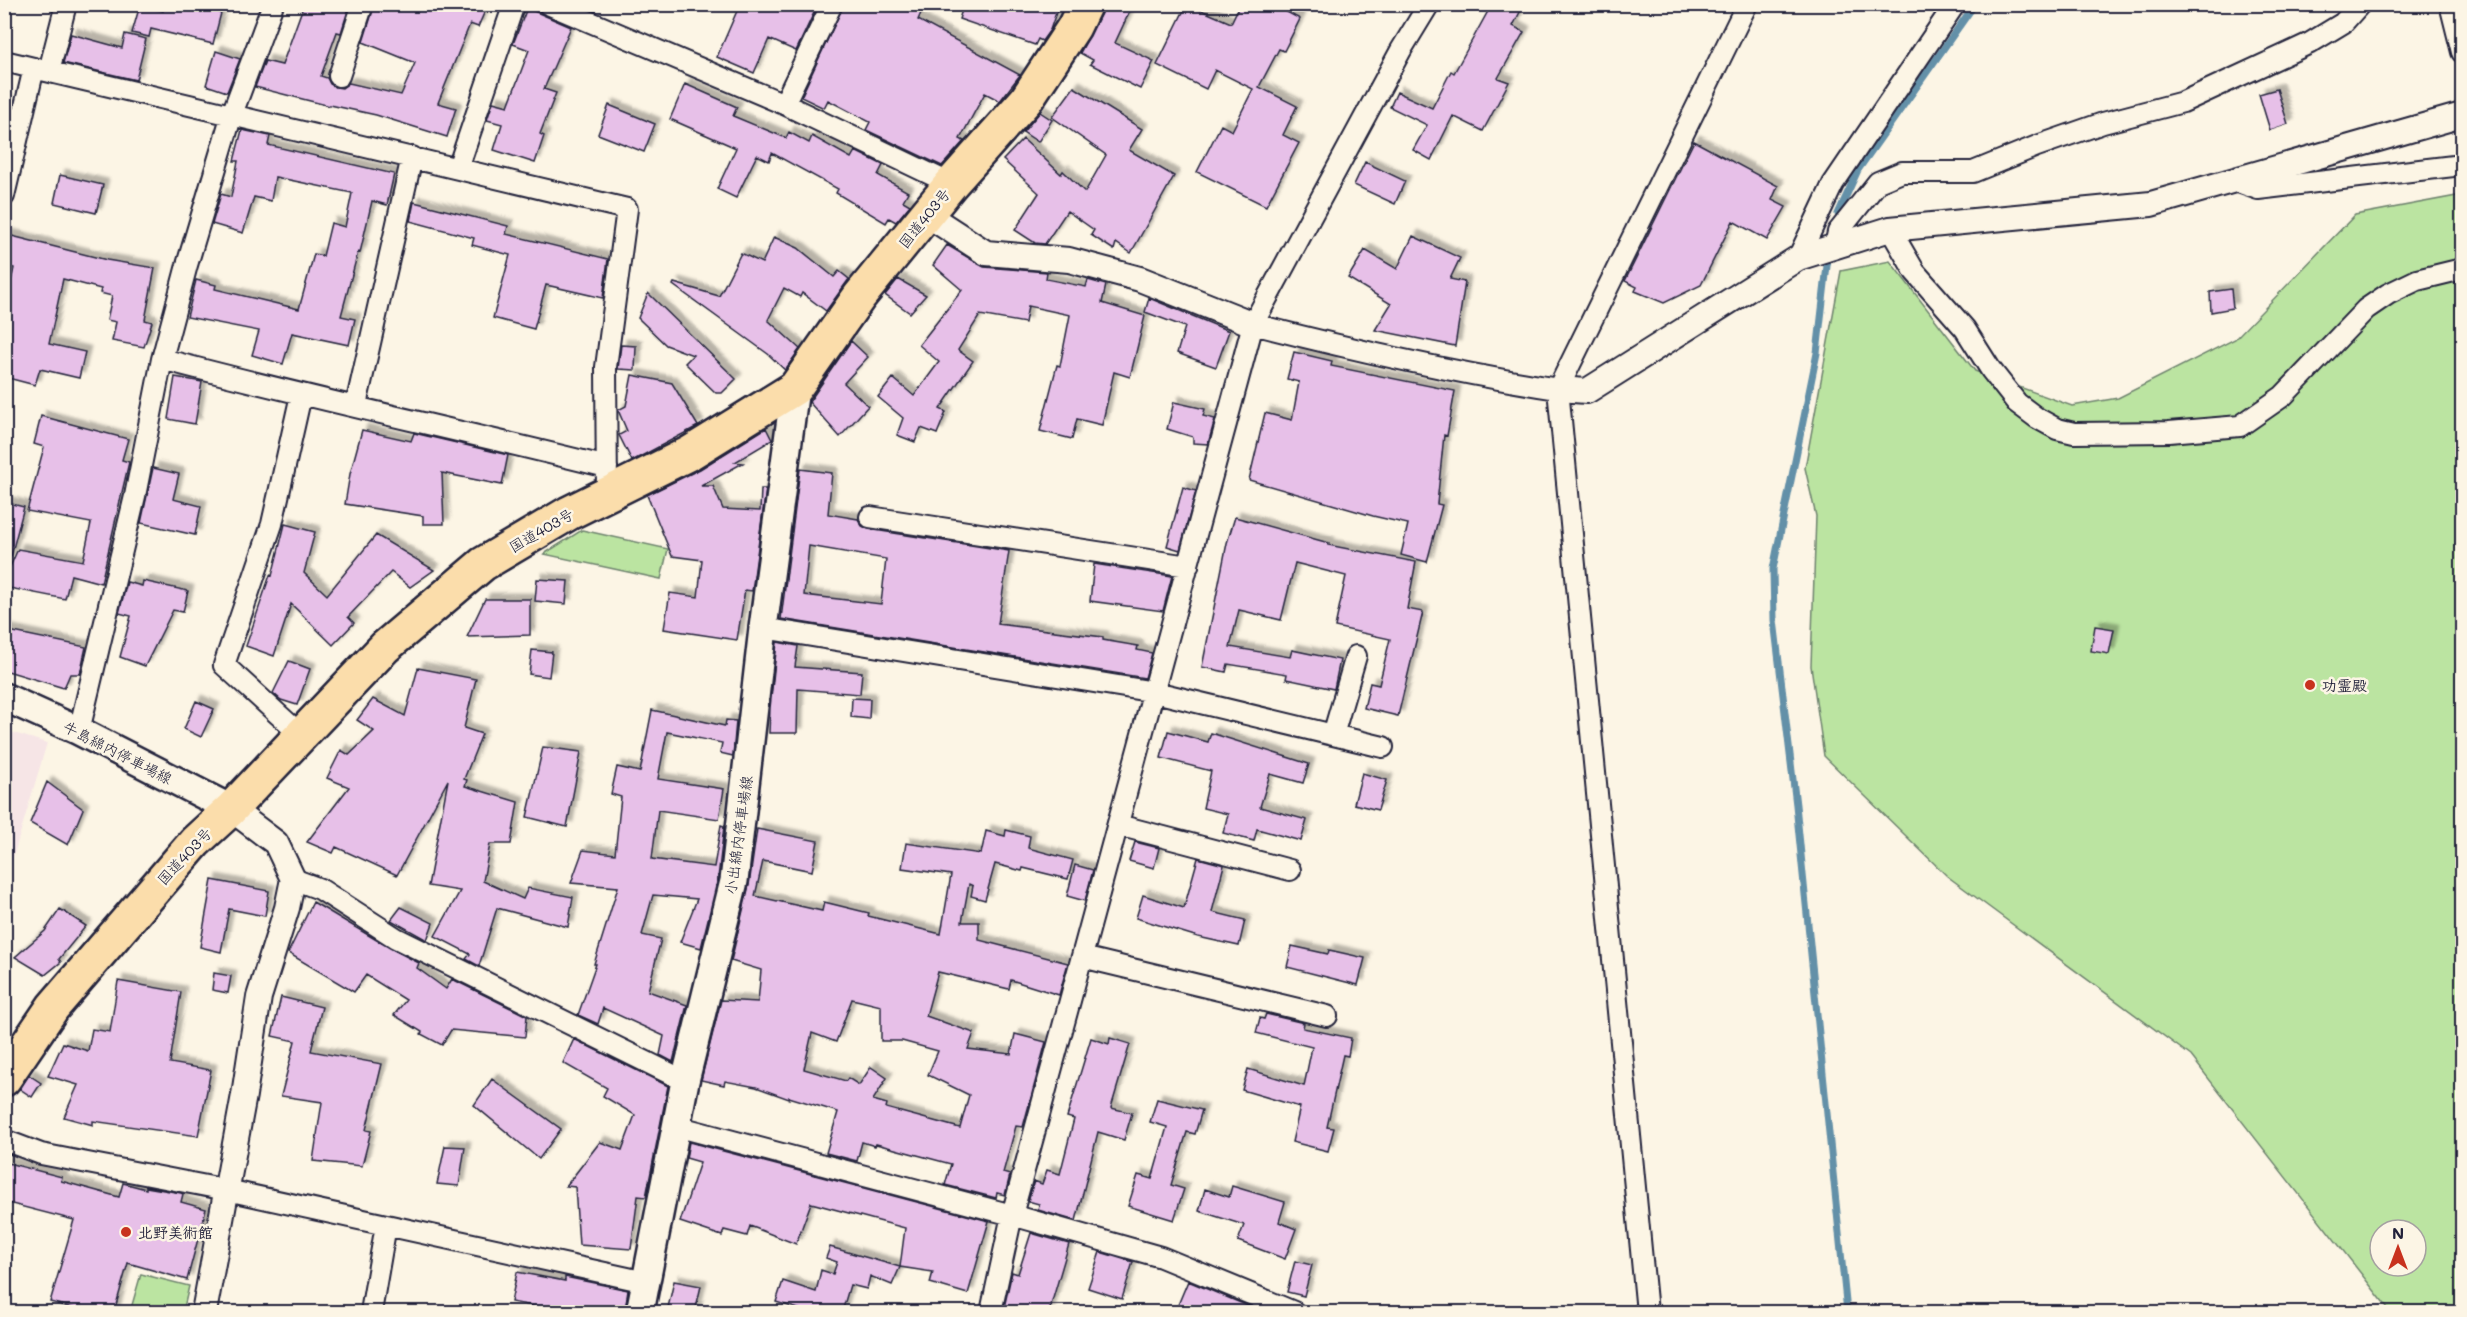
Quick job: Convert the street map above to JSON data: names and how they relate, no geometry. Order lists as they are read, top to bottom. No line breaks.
{"streets":{"highway":["国道403号"],"main road":["牛島綿内停車場線","小出綿内停車場線"]},"crossings":[["国道403号","牛島綿内停車場線"],["国道403号","小出綿内停車場線"]],"places":["功霊殿","北野美術館"],"north":"top"}
